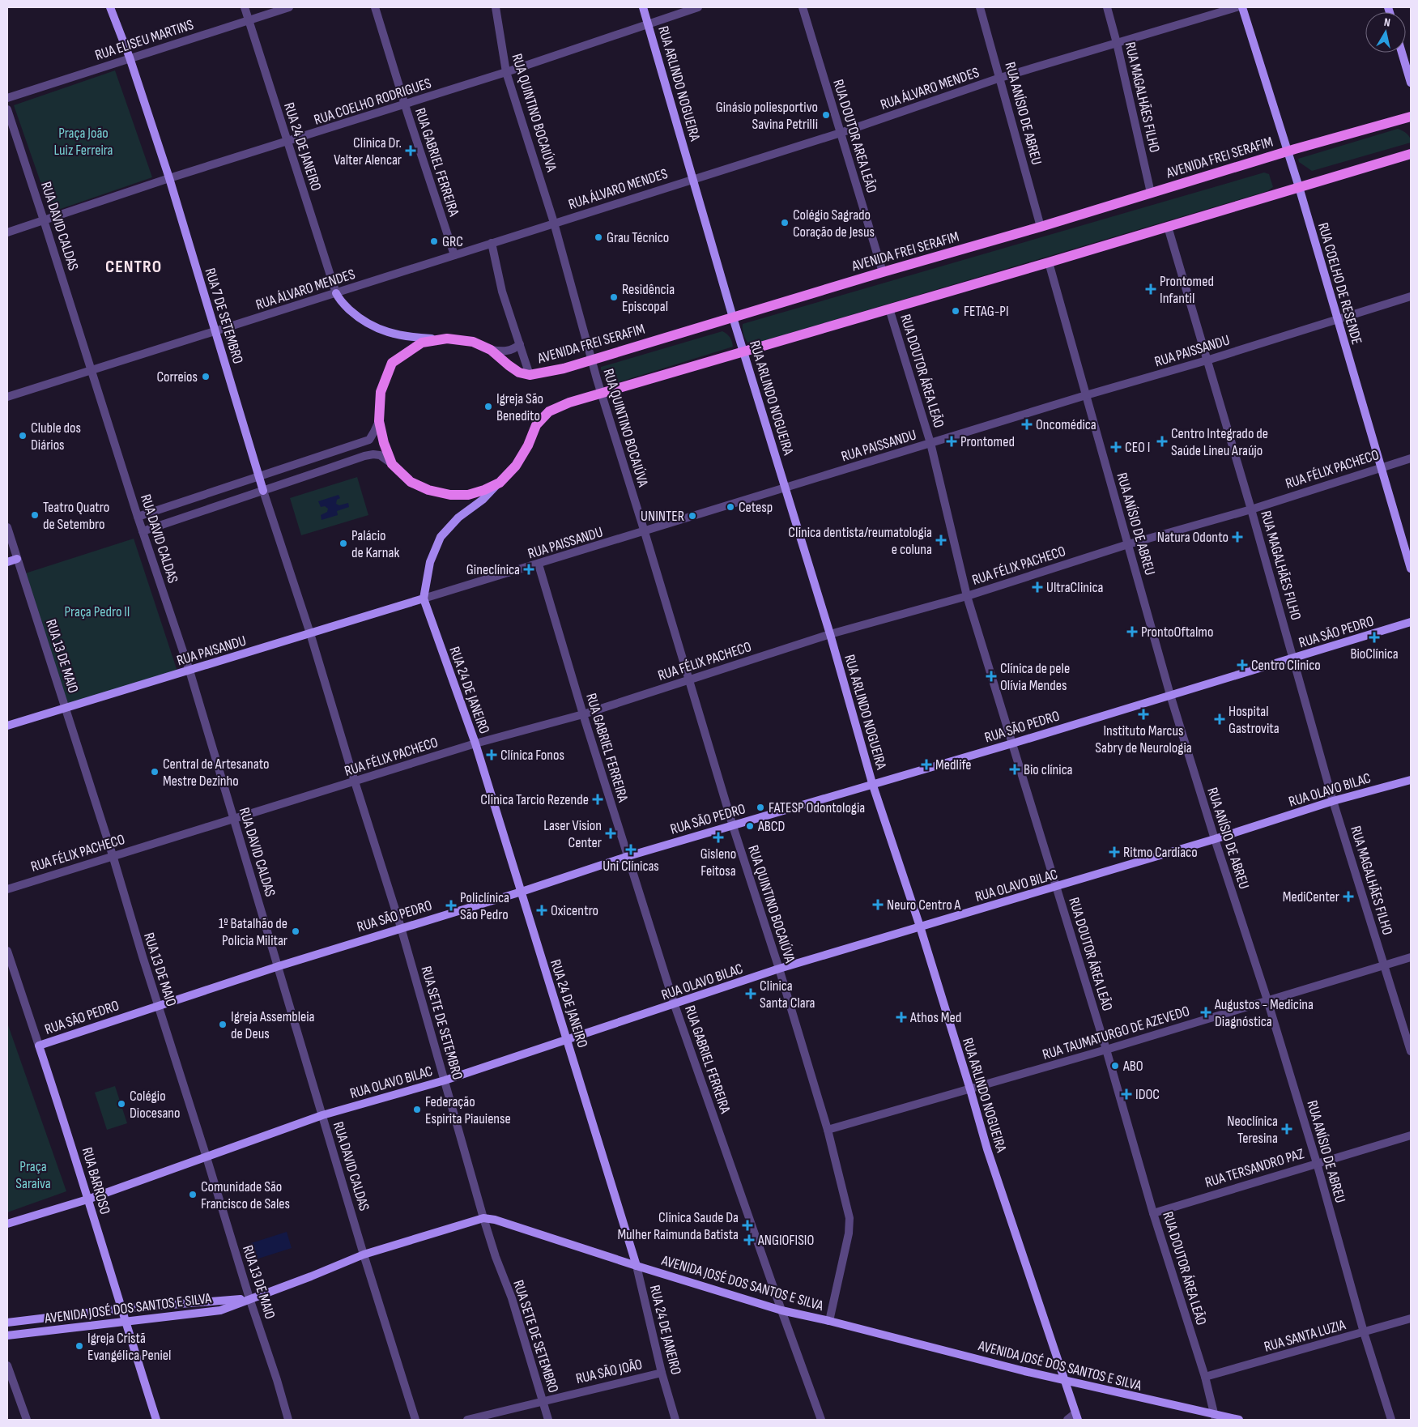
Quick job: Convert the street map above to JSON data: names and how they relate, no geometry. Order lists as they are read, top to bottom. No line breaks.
{"streets":{"main road":["AVENIDA FREI SERAFIM"],"street":["RUA ELISEU MARTINS","RUA ARLINDO NOGUEIRA","RUA ÁLVARO MENDES","RUA MAGALHÃES FILHO","RUA COELHO RODRIGUES","RUA QUINTINO BOCAIÚVA","RUA ANÍSIO DE ABREU","RUA DOUTOR AREA LEÃO","RUA 24 DE JANEIRO","RUA GABRIEL FERREIRA","RUA DAVID CALDAS","RUA COELHO DE RESENDE","RUA 7 DE SETEMBRO","RUA PAISSANDU","RUA DOUTOR ÁREA LEÃO","RUA FÉLIX PACHECO","RUA SÃO PEDRO","RUA PAISANDU","RUA 13 DE MAIO","RUA OLAVO BILAC","RUA SETE DE SETEMBRO","RUA TAUMATURGO DE AZEVEDO","RUA TERSANDRO PAZ","RUA BARROSO","AVENIDA JOSÉ DOS SANTOS E SILVA","RUA SANTA LUZIA","RUA SÃO JOÃO"]},"crossings":[["RUA ELISEU MARTINS","RUA 24 DE JANEIRO"],["RUA ELISEU MARTINS","RUA 7 DE SETEMBRO"],["RUA ARLINDO NOGUEIRA","RUA ÁLVARO MENDES"],["RUA ARLINDO NOGUEIRA","RUA COELHO RODRIGUES"],["RUA ARLINDO NOGUEIRA","AVENIDA FREI SERAFIM"],["RUA ARLINDO NOGUEIRA","RUA PAISSANDU"],["RUA ARLINDO NOGUEIRA","RUA FÉLIX PACHECO"],["RUA ARLINDO NOGUEIRA","RUA SÃO PEDRO"],["RUA ARLINDO NOGUEIRA","RUA OLAVO BILAC"],["RUA ARLINDO NOGUEIRA","RUA TAUMATURGO DE AZEVEDO"],["RUA ARLINDO NOGUEIRA","AVENIDA JOSÉ DOS SANTOS E SILVA"],["RUA ÁLVARO MENDES","RUA MAGALHÃES FILHO"],["RUA ÁLVARO MENDES","RUA QUINTINO BOCAIÚVA"],["RUA ÁLVARO MENDES","RUA ANÍSIO DE ABREU"],["RUA ÁLVARO MENDES","RUA DOUTOR AREA LEÃO"],["RUA ÁLVARO MENDES","RUA 24 DE JANEIRO"],["RUA ÁLVARO MENDES","RUA GABRIEL FERREIRA"],["RUA ÁLVARO MENDES","RUA DAVID CALDAS"],["RUA ÁLVARO MENDES","RUA 7 DE SETEMBRO"],["RUA MAGALHÃES FILHO","AVENIDA FREI SERAFIM"],["RUA MAGALHÃES FILHO","RUA PAISSANDU"],["RUA MAGALHÃES FILHO","RUA FÉLIX PACHECO"],["RUA MAGALHÃES FILHO","RUA SÃO PEDRO"],["RUA MAGALHÃES FILHO","RUA OLAVO BILAC"],["RUA MAGALHÃES FILHO","RUA TAUMATURGO DE AZEVEDO"],["RUA COELHO RODRIGUES","RUA QUINTINO BOCAIÚVA"],["RUA COELHO RODRIGUES","RUA 24 DE JANEIRO"],["RUA COELHO RODRIGUES","RUA GABRIEL FERREIRA"],["RUA COELHO RODRIGUES","RUA DAVID CALDAS"],["RUA COELHO RODRIGUES","RUA 7 DE SETEMBRO"],["RUA QUINTINO BOCAIÚVA","AVENIDA FREI SERAFIM"],["RUA QUINTINO BOCAIÚVA","RUA PAISSANDU"],["RUA QUINTINO BOCAIÚVA","RUA FÉLIX PACHECO"],["RUA QUINTINO BOCAIÚVA","RUA SÃO PEDRO"],["RUA QUINTINO BOCAIÚVA","RUA OLAVO BILAC"],["RUA QUINTINO BOCAIÚVA","RUA TAUMATURGO DE AZEVEDO"],["RUA QUINTINO BOCAIÚVA","AVENIDA JOSÉ DOS SANTOS E SILVA"],["RUA ANÍSIO DE ABREU","AVENIDA FREI SERAFIM"],["RUA ANÍSIO DE ABREU","RUA PAISSANDU"],["RUA ANÍSIO DE ABREU","RUA FÉLIX PACHECO"],["RUA ANÍSIO DE ABREU","RUA SÃO PEDRO"],["RUA ANÍSIO DE ABREU","RUA OLAVO BILAC"],["RUA ANÍSIO DE ABREU","RUA TAUMATURGO DE AZEVEDO"],["RUA ANÍSIO DE ABREU","RUA TERSANDRO PAZ"],["RUA ANÍSIO DE ABREU","RUA SANTA LUZIA"],["RUA DOUTOR AREA LEÃO","AVENIDA FREI SERAFIM"],["RUA 24 DE JANEIRO","RUA PAISSANDU"],["RUA 24 DE JANEIRO","RUA FÉLIX PACHECO"],["RUA 24 DE JANEIRO","RUA SÃO PEDRO"],["RUA 24 DE JANEIRO","RUA PAISANDU"],["RUA 24 DE JANEIRO","RUA OLAVO BILAC"],["RUA 24 DE JANEIRO","AVENIDA JOSÉ DOS SANTOS E SILVA"],["RUA 24 DE JANEIRO","RUA SÃO JOÃO"],["AVENIDA FREI SERAFIM","RUA COELHO DE RESENDE"],["AVENIDA FREI SERAFIM","RUA DOUTOR ÁREA LEÃO"],["RUA GABRIEL FERREIRA","RUA PAISSANDU"],["RUA GABRIEL FERREIRA","RUA FÉLIX PACHECO"],["RUA GABRIEL FERREIRA","RUA SÃO PEDRO"],["RUA GABRIEL FERREIRA","RUA OLAVO BILAC"],["RUA GABRIEL FERREIRA","AVENIDA JOSÉ DOS SANTOS E SILVA"],["RUA DAVID CALDAS","RUA FÉLIX PACHECO"],["RUA DAVID CALDAS","RUA SÃO PEDRO"],["RUA DAVID CALDAS","RUA PAISANDU"],["RUA DAVID CALDAS","RUA OLAVO BILAC"],["RUA DAVID CALDAS","AVENIDA JOSÉ DOS SANTOS E SILVA"],["RUA COELHO DE RESENDE","RUA PAISSANDU"],["RUA COELHO DE RESENDE","RUA FÉLIX PACHECO"],["RUA 7 DE SETEMBRO","RUA PAISANDU"],["RUA 7 DE SETEMBRO","RUA SETE DE SETEMBRO"],["RUA PAISSANDU","RUA DOUTOR ÁREA LEÃO"],["RUA PAISSANDU","RUA PAISANDU"],["RUA DOUTOR ÁREA LEÃO","RUA FÉLIX PACHECO"],["RUA DOUTOR ÁREA LEÃO","RUA SÃO PEDRO"],["RUA DOUTOR ÁREA LEÃO","RUA OLAVO BILAC"],["RUA DOUTOR ÁREA LEÃO","RUA TAUMATURGO DE AZEVEDO"],["RUA DOUTOR ÁREA LEÃO","RUA TERSANDRO PAZ"],["RUA DOUTOR ÁREA LEÃO","AVENIDA JOSÉ DOS SANTOS E SILVA"],["RUA DOUTOR ÁREA LEÃO","RUA SANTA LUZIA"],["RUA FÉLIX PACHECO","RUA 13 DE MAIO"],["RUA FÉLIX PACHECO","RUA SETE DE SETEMBRO"],["RUA SÃO PEDRO","RUA 13 DE MAIO"],["RUA SÃO PEDRO","RUA SETE DE SETEMBRO"],["RUA SÃO PEDRO","RUA BARROSO"],["RUA PAISANDU","RUA 13 DE MAIO"],["RUA PAISANDU","RUA SETE DE SETEMBRO"],["RUA 13 DE MAIO","RUA OLAVO BILAC"],["RUA 13 DE MAIO","AVENIDA JOSÉ DOS SANTOS E SILVA"],["RUA OLAVO BILAC","RUA SETE DE SETEMBRO"],["RUA OLAVO BILAC","RUA BARROSO"],["RUA SETE DE SETEMBRO","AVENIDA JOSÉ DOS SANTOS E SILVA"],["RUA SETE DE SETEMBRO","RUA SÃO JOÃO"],["RUA BARROSO","AVENIDA JOSÉ DOS SANTOS E SILVA"]],"districts":["CENTRO"],"parks":["Praça João Luiz Ferreira","Praça Pedro II","Praça Saraiva"],"places":{"other":["Ginásio poliesportivo Savina Petrilli","Colégio Sagrado Coração de Jesus","Grau Técnico","GRC","Residência Episcopal","FETAG-PI","Correios","Igreja São Benedito","Cluble dos Diários","Cetesp","Teatro Quatro de Setembro","UNINTER","Palácio de Karnak","Central de Artesanato Mestre Dezinho","FATESP Odontologia","ABCD","1º Batalhão de Policia Militar","Igreja Assembleia de Deus","ABO","Colégio Diocesano","Federação Espirita Piauiense","Comunidade São Francisco de Sales","Igreja Cristã Evangélica Peniel"],"health":["Clinica Dr. Valter Alencar","Prontomed Infantil","Oncomédica","Prontomed","Centro Integrado de Saúde Lineu Araújo","CEO I","Natura Odonto","Clinica dentista/reumatologia e coluna","Gineclínica","UltraClinica","ProntoOftalmo","BioClínica","Centro Clinico","Clínica de pele Olívia Mendes","Instituto Marcus Sabry de Neurologia","Hospital Gastrovita","Clínica Fonos","Medlife","Bio clínica","Clinica Tarcio Rezende","Laser Vision Center","Gisleno Feitosa","Uni Clínicas","Ritmo Cardiaco","MediCenter","Neuro Centro A","Policlínica São Pedro","Oxicentro","Clinica Santa Clara","Augustos - Medicina Diagnóstica","Athos Med","IDOC","Neoclínica Teresina","Clinica Saude Da Mulher Raimunda Batista","ANGIOFISIO"]},"north":"top"}
